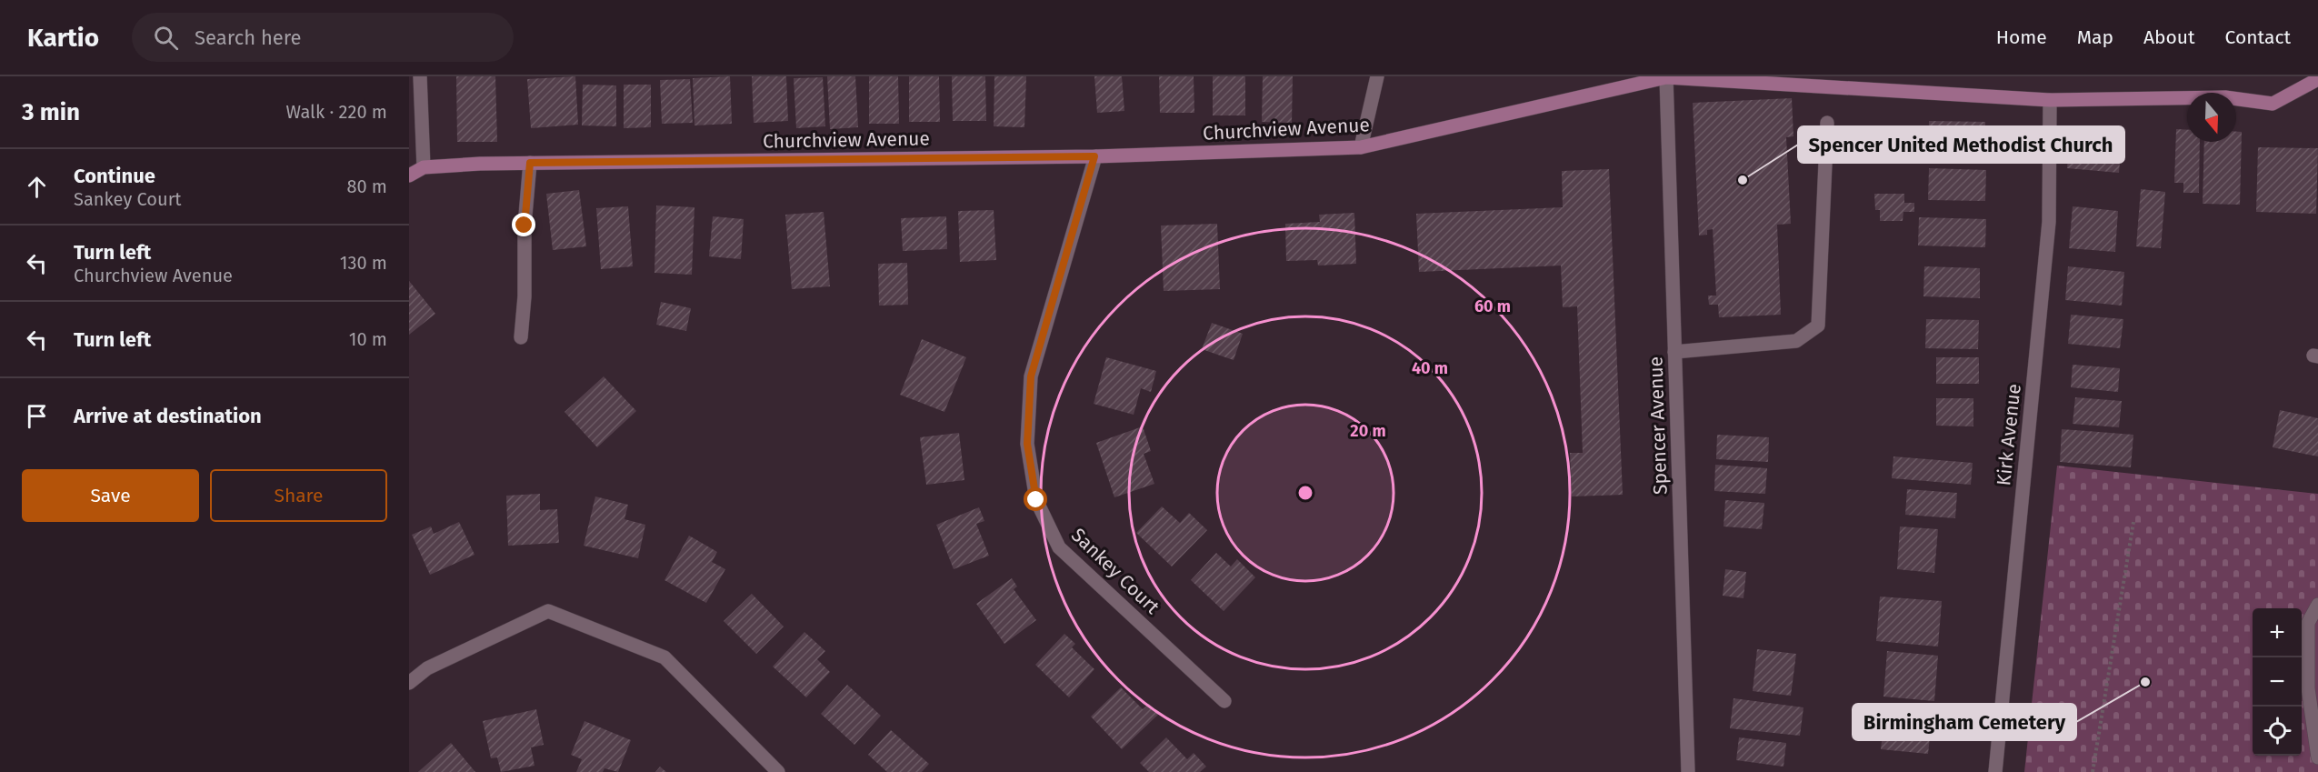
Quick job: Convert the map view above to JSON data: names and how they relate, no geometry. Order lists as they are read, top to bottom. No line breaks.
{"streets":{"street":["Churchview Avenue","Spencer Avenue","Kirk Avenue","Sankey Court"]},"crossings":[["Churchview Avenue","Spencer Avenue"],["Churchview Avenue","Kirk Avenue"],["Churchview Avenue","Sankey Court"]],"places":["Spencer United Methodist Church","Birmingham Cemetery"],"north":"bottom","page":{"header":"Kartio","search":"Search here","nav":["Home","Map","About","Contact"],"heading":["3 min","Walk · 220 m"],"list":[["Continue","Sankey Court","80 m"],["Turn left","Churchview Avenue","130 m"],["Turn left","10 m"],"Arrive at destination"],"buttons":["Save","Share"],"map_buttons":["+","−"]},"rings":["60 m","40 m","20 m"]}
